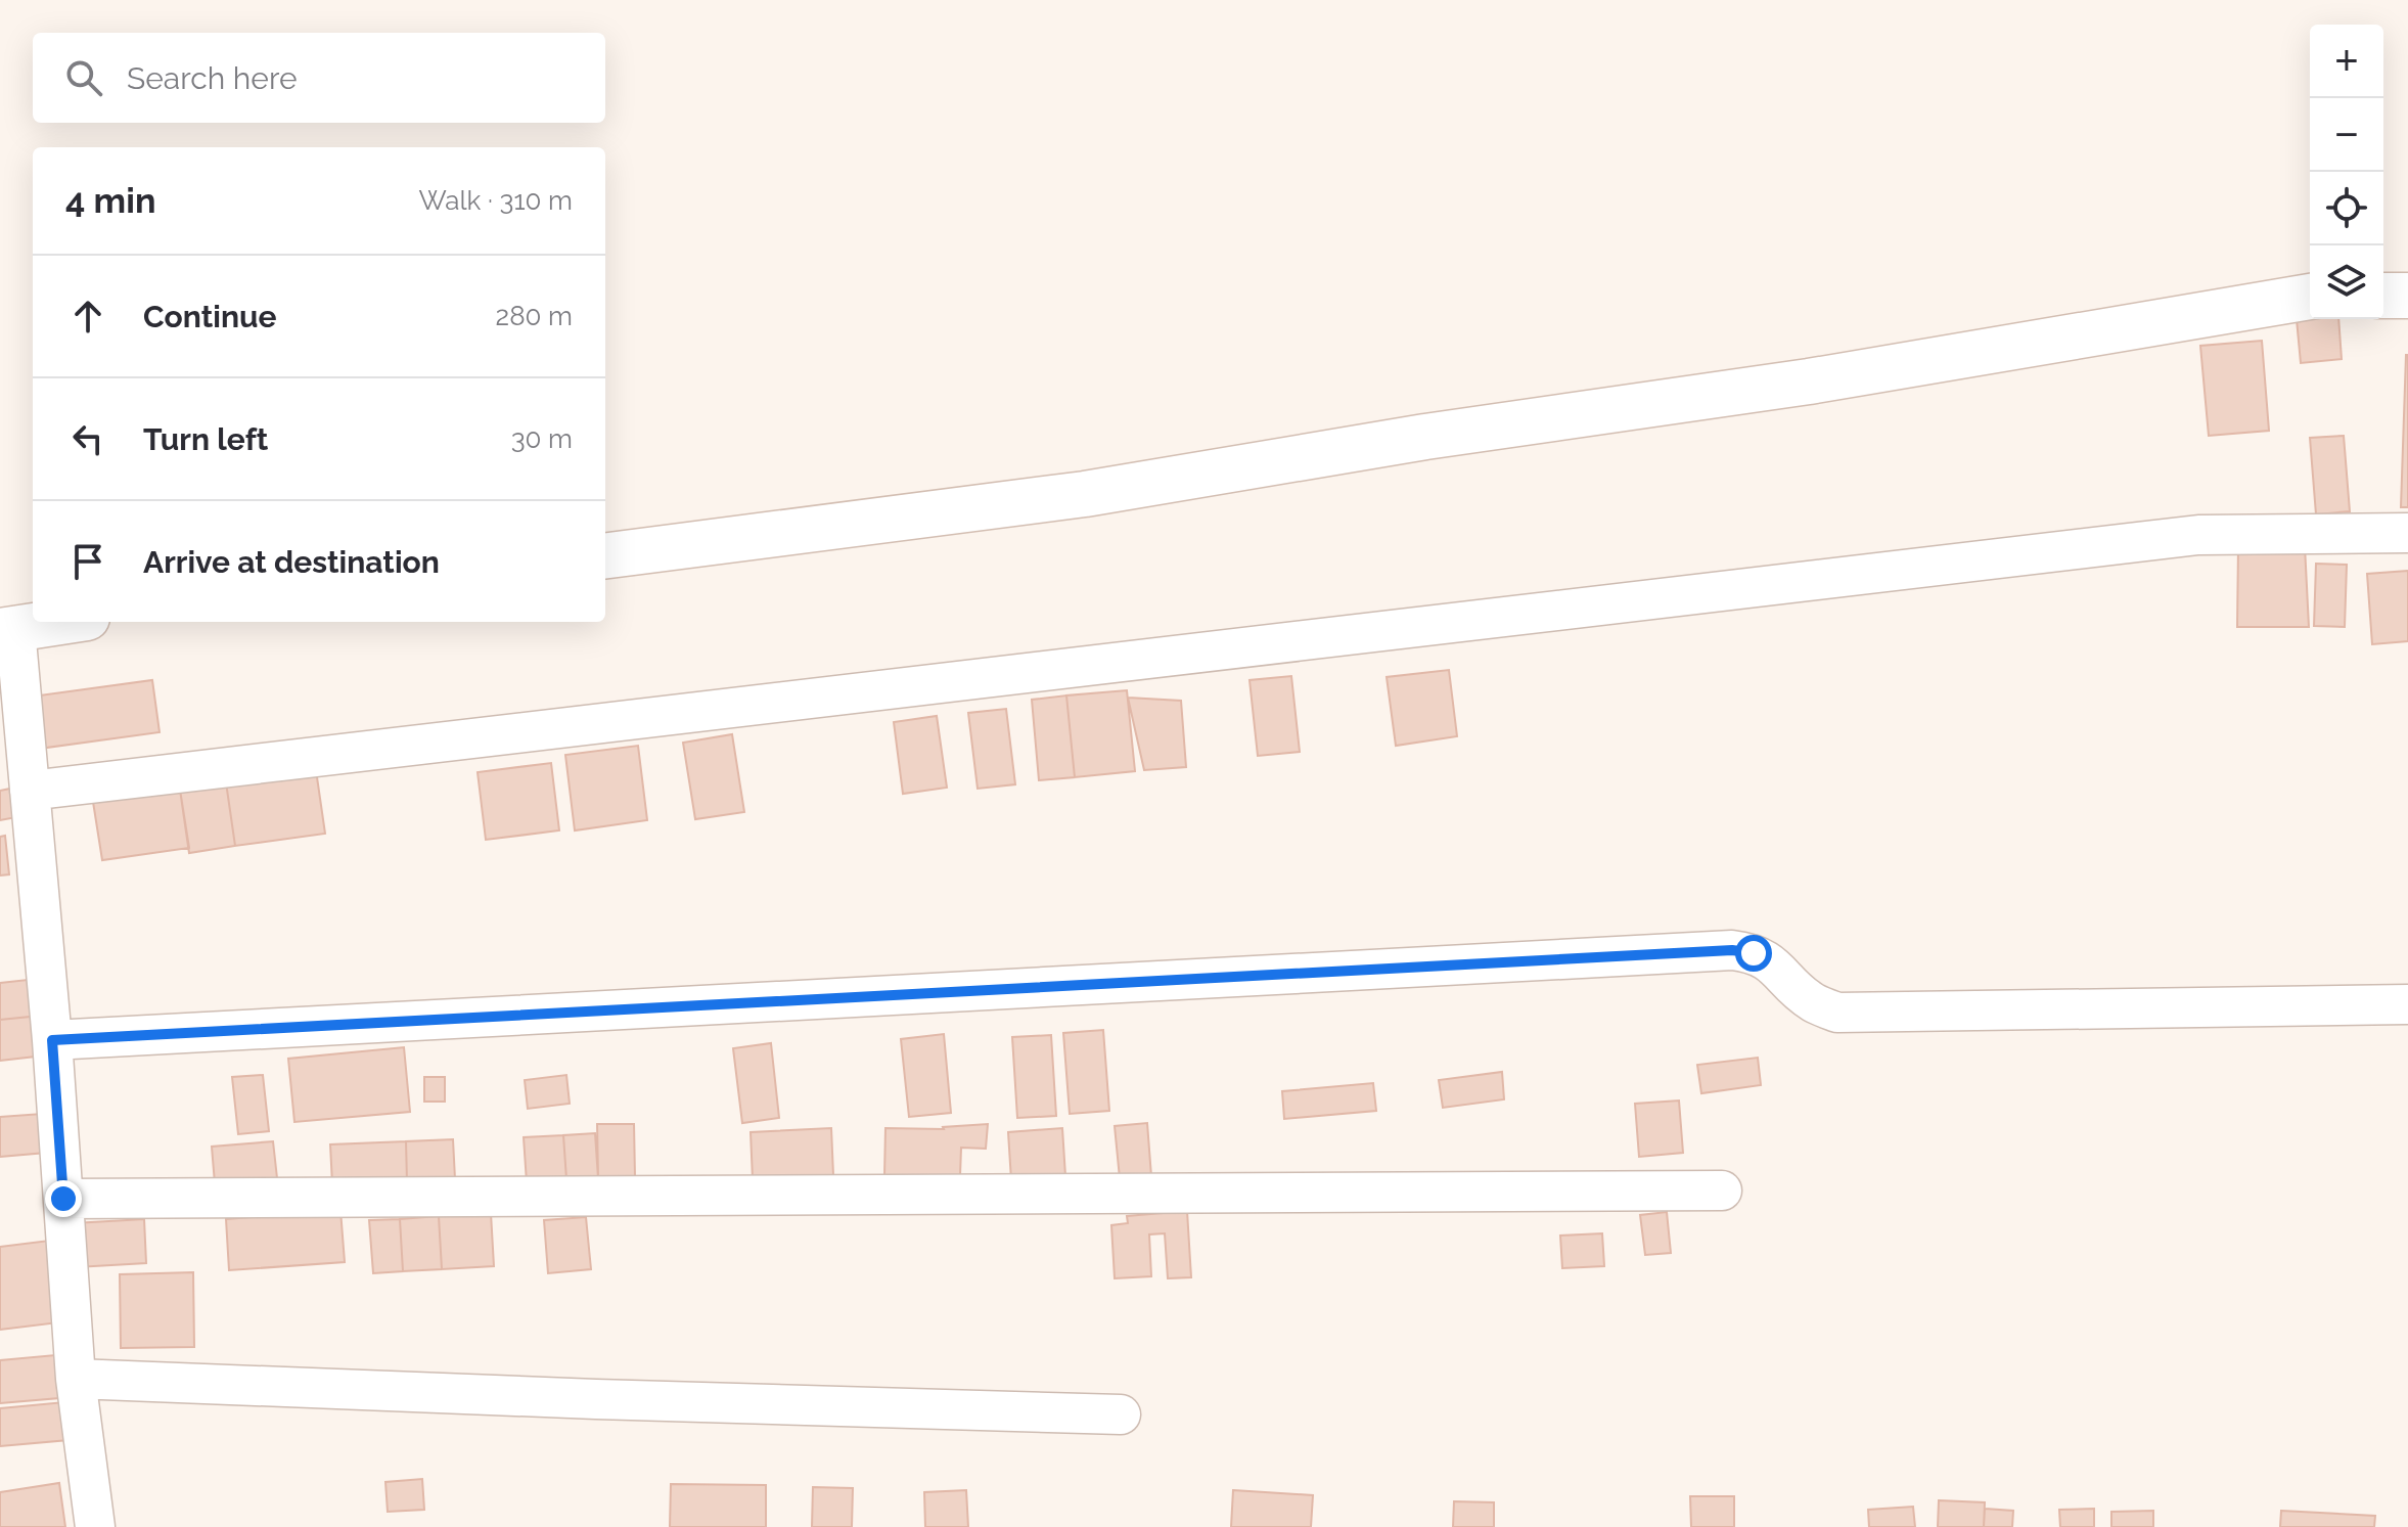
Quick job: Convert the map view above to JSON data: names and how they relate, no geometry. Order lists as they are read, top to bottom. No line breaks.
{"page":{"map_buttons":["+","−"],"search":"Search here","heading":["4 min","Walk · 310 m"],"list":[["Continue","280 m"],["Turn left","30 m"],"Arrive at destination"]}}
